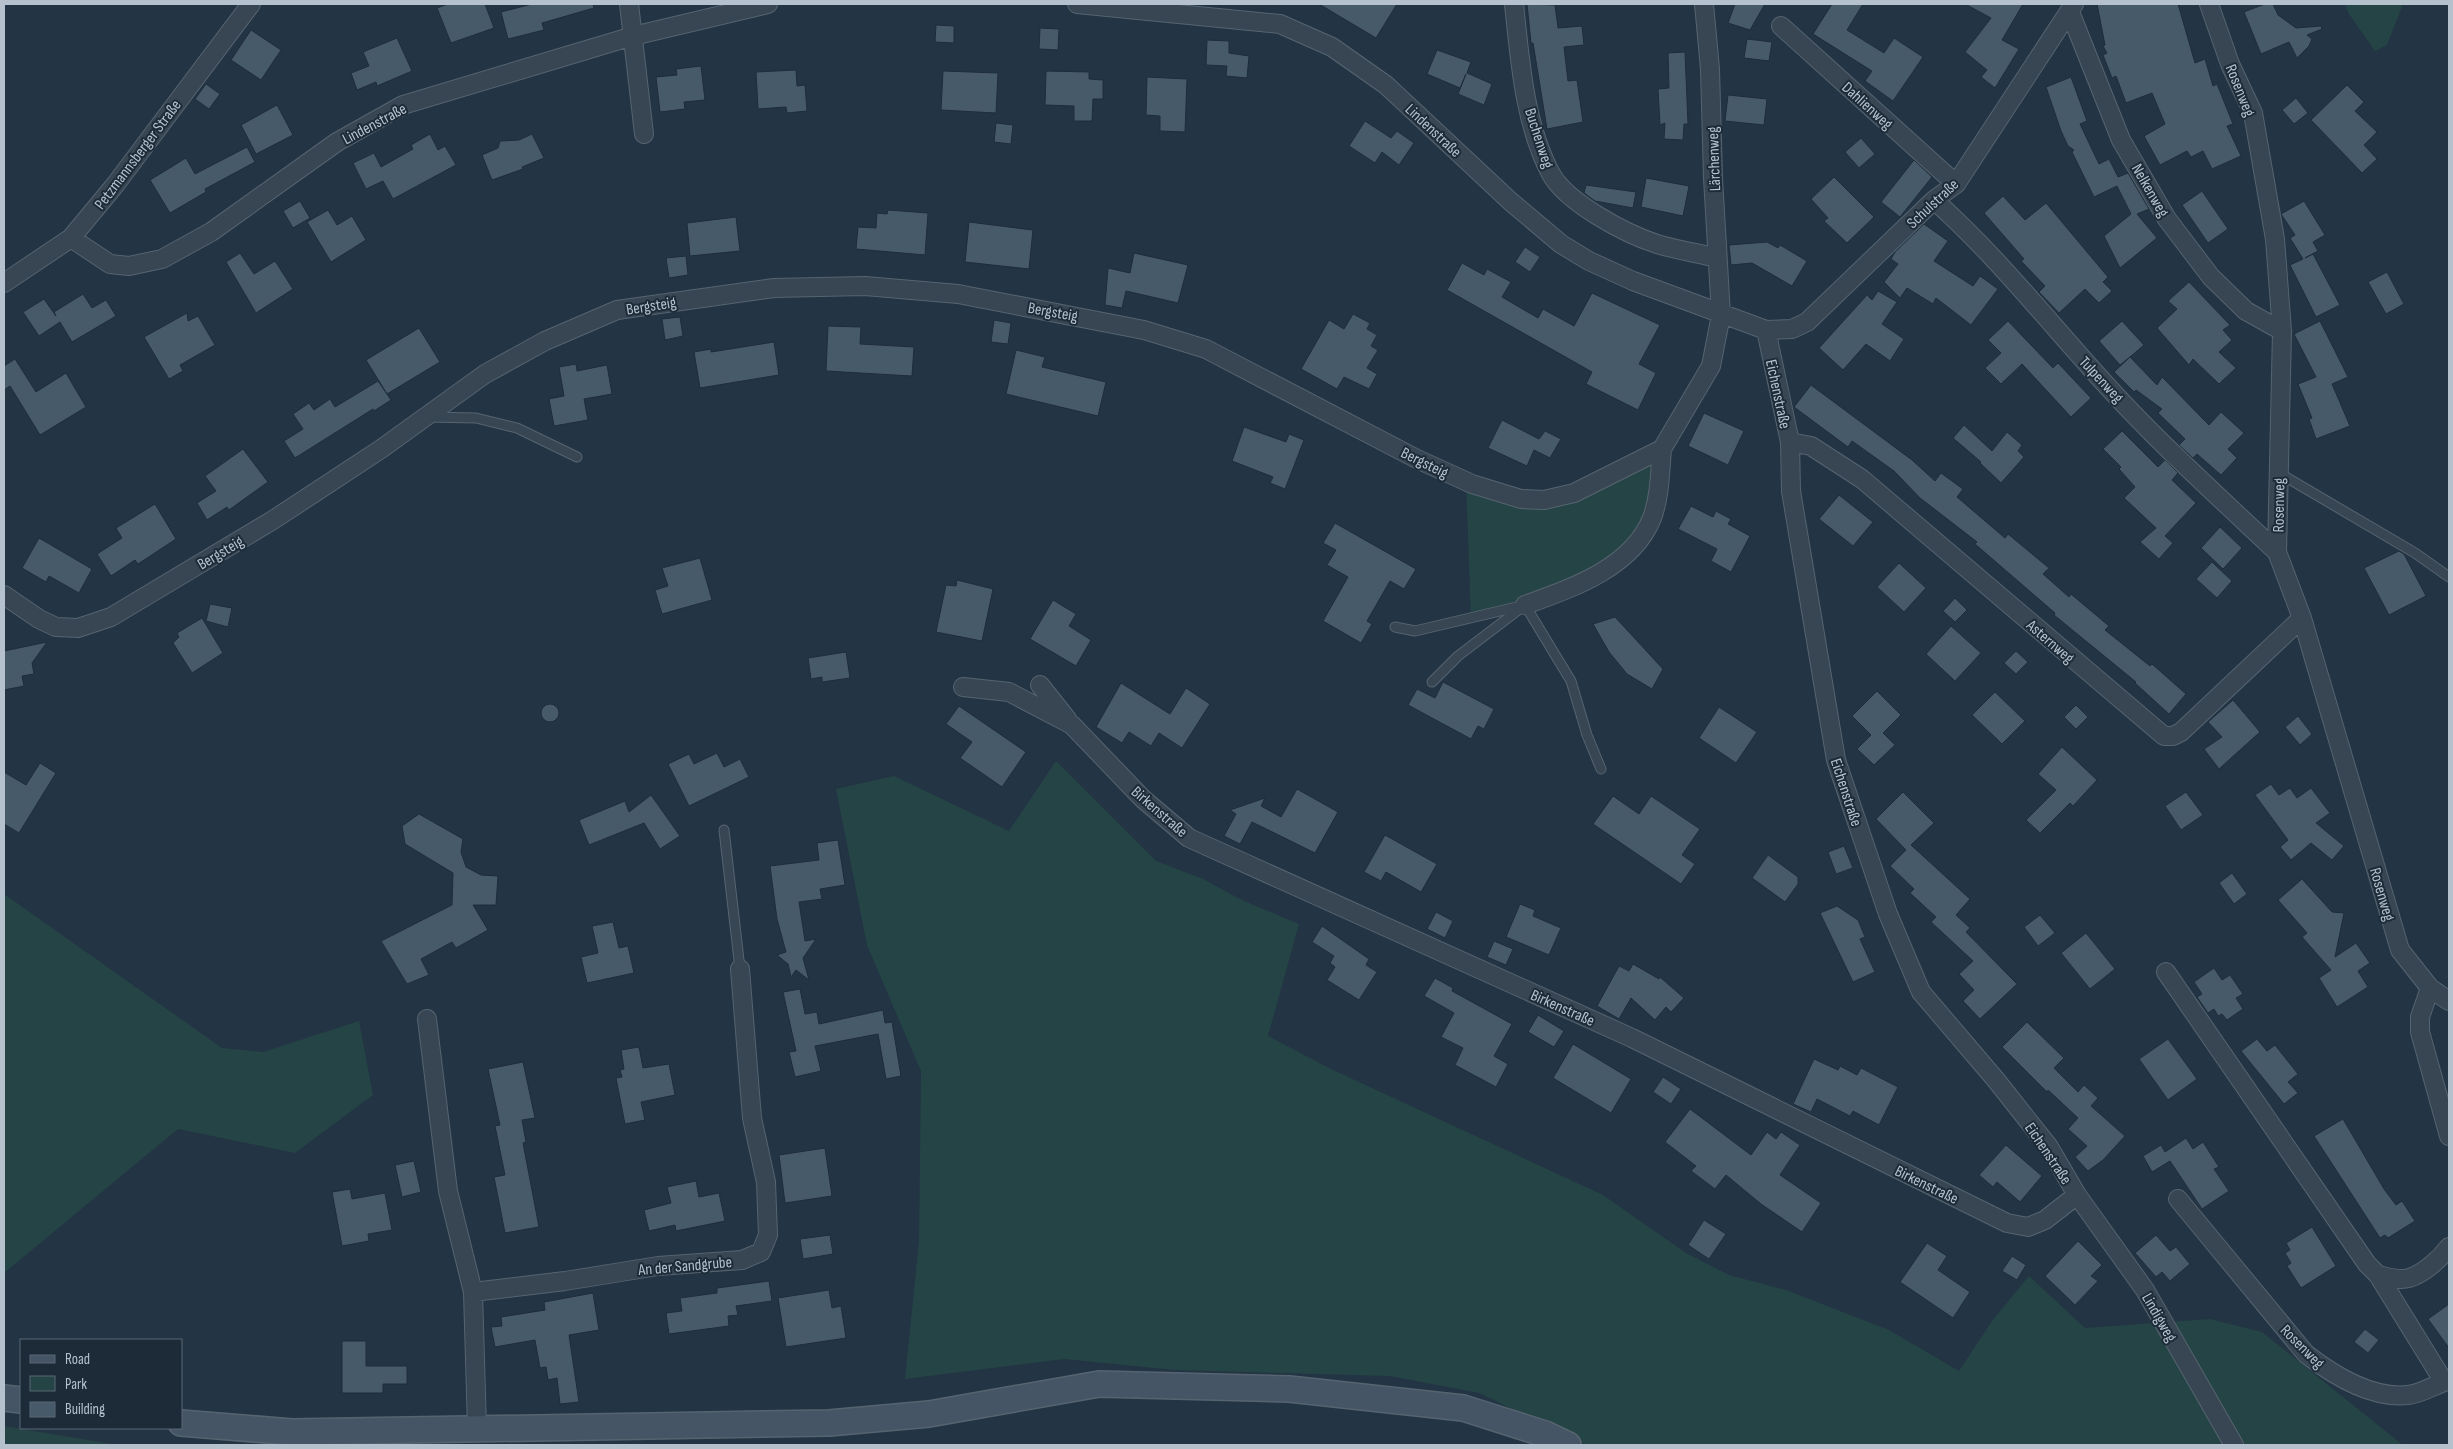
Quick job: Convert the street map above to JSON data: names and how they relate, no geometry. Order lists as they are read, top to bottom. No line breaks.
{"streets":{"street":["Rosenweg","Dahlienweg","Lindenstraße","Buchenweg","Petzmannsberger Straße","Lärchenweg","Nelkenweg","Schulstraße","Bergsteig","Tulpenweg","Eichenstraße","Asternweg","Birkenstraße","An der Sandgrube","Lindigweg"]},"crossings":[["Rosenweg","Nelkenweg"],["Rosenweg","Tulpenweg"],["Rosenweg","Asternweg"],["Dahlienweg","Schulstraße"],["Lindenstraße","Petzmannsberger Straße"],["Lindenstraße","Lärchenweg"],["Lindenstraße","Schulstraße"],["Lindenstraße","Eichenstraße"],["Buchenweg","Lärchenweg"],["Nelkenweg","Schulstraße"],["Schulstraße","Tulpenweg"],["Schulstraße","Eichenstraße"],["Eichenstraße","Asternweg"],["Eichenstraße","Birkenstraße"],["Eichenstraße","Lindigweg"],["Birkenstraße","Lindigweg"]],"legend":["Road","Park","Building"]}
